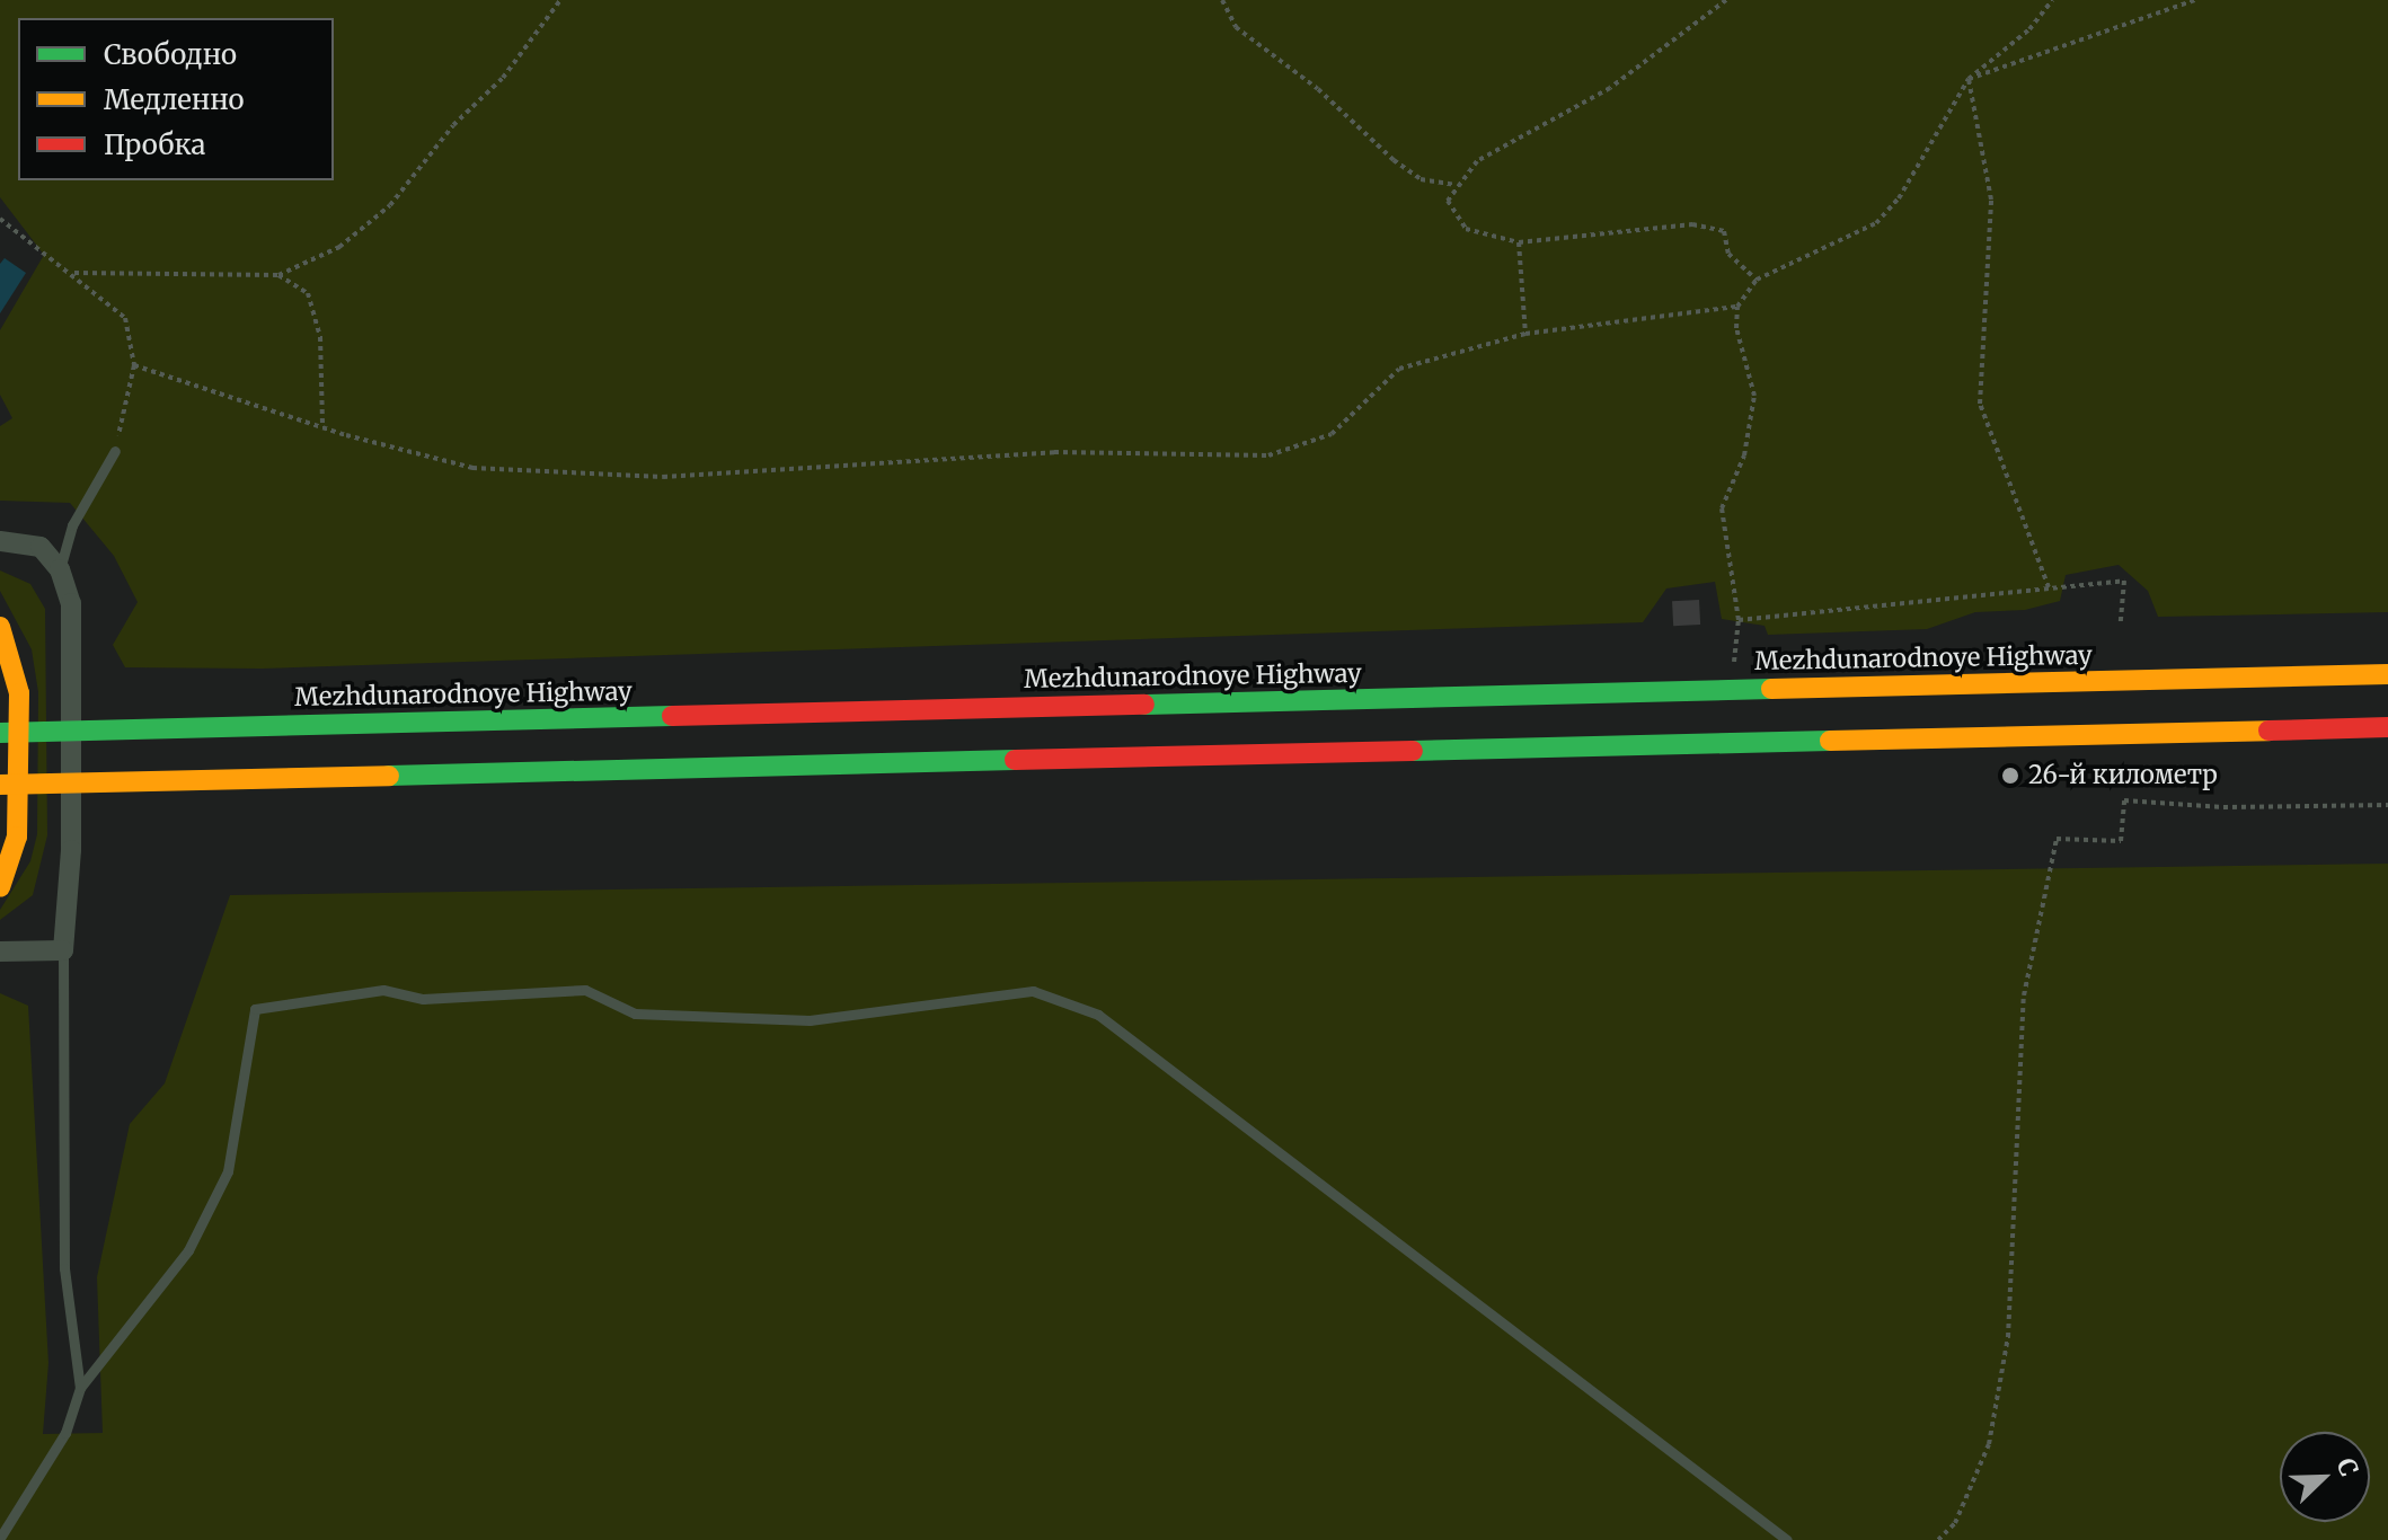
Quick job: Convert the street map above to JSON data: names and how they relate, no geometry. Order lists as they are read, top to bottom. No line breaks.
{"streets":{"main road":["Mezhdunarodnoye Highway"]},"places":["26-й километр"],"legend":["Свободно","Медленно","Пробка"],"north":"top right"}
